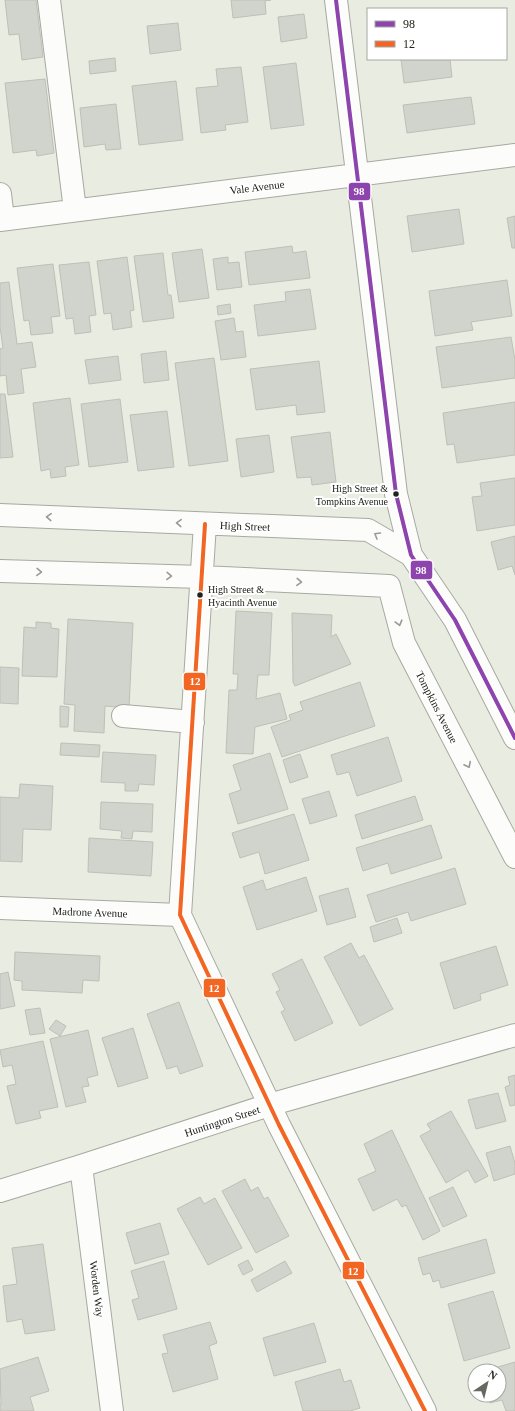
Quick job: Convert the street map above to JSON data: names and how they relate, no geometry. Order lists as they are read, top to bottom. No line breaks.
{"streets":{"street":["Vale Avenue","High Street","Tompkins Avenue","Madrone Avenue","Huntington Street","Worden Way"]},"crossings":[["Huntington Street","Worden Way"]],"places":["High Street & Tompkins Avenue","High Street & Hyacinth Avenue"],"lines":["transit line 98","transit line 12"],"legend":["98","12"],"north":"top right"}
